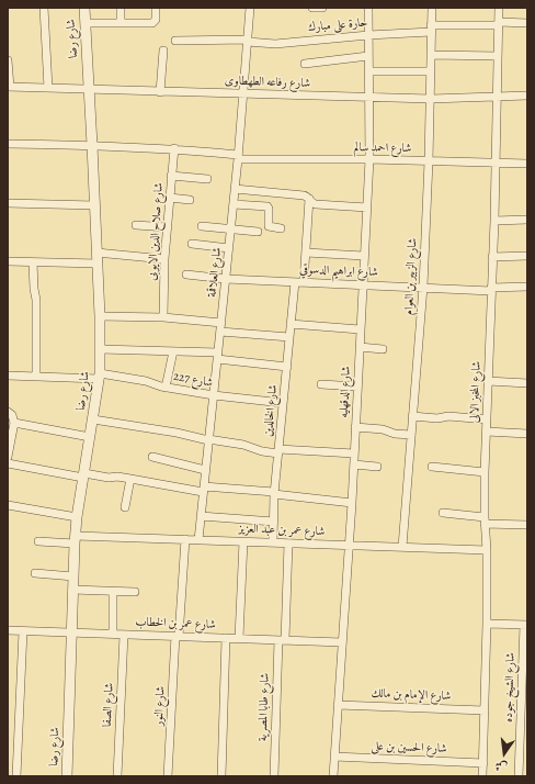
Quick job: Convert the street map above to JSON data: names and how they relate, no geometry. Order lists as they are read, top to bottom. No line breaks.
{"streets":{"street":["حارة على مبارك","شارع رضا","شارع رفاعه الطهطاوى","شارع احمد سالم","شارع صلاح الدين الايوبى","شارع ابراهيم الدسوقي","شارع العلاقمة","شارع الزبير بن العوام","شارع 227","شارع الدقهليه","شارع المخبز الالى","شارع الخالدين","شارع عمر بن عبد العزيز","شارع عمر بن الخطاب","شارع الشيخ جوده","شارع الإمام بن مالك","شارع الصفا","شارع النور","شارع طابا المصرية","شارع الحسين بن على"]},"crossings":[["حارة على مبارك","شارع العلاقمة"],["حارة على مبارك","شارع الزبير بن العوام"],["حارة على مبارك","شارع الدقهليه"],["حارة على مبارك","شارع المخبز الالى"],["شارع رضا","شارع رفاعه الطهطاوى"],["شارع رضا","شارع احمد سالم"],["شارع رضا","شارع 227"],["شارع رضا","شارع عمر بن عبد العزيز"],["شارع رضا","شارع عمر بن الخطاب"],["شارع رفاعه الطهطاوى","شارع العلاقمة"],["شارع رفاعه الطهطاوى","شارع الزبير بن العوام"],["شارع رفاعه الطهطاوى","شارع الدقهليه"],["شارع رفاعه الطهطاوى","شارع المخبز الالى"],["شارع احمد سالم","شارع صلاح الدين الايوبى"],["شارع احمد سالم","شارع العلاقمة"],["شارع احمد سالم","شارع الزبير بن العوام"],["شارع احمد سالم","شارع الدقهليه"],["شارع احمد سالم","شارع المخبز الالى"],["شارع ابراهيم الدسوقي","شارع العلاقمة"],["شارع ابراهيم الدسوقي","شارع الزبير بن العوام"],["شارع ابراهيم الدسوقي","شارع الدقهليه"],["شارع ابراهيم الدسوقي","شارع المخبز الالى"],["شارع ابراهيم الدسوقي","شارع الخالدين"],["شارع العلاقمة","شارع 227"],["شارع العلاقمة","شارع عمر بن عبد العزيز"],["شارع الزبير بن العوام","شارع عمر بن عبد العزيز"],["شارع 227","شارع الخالدين"],["شارع الدقهليه","شارع عمر بن عبد العزيز"],["شارع الدقهليه","شارع عمر بن الخطاب"],["شارع الدقهليه","شارع الإمام بن مالك"],["شارع الدقهليه","شارع الحسين بن على"],["شارع المخبز الالى","شارع عمر بن عبد العزيز"],["شارع المخبز الالى","شارع الإمام بن مالك"],["شارع المخبز الالى","شارع الحسين بن على"],["شارع الخالدين","شارع عمر بن عبد العزيز"],["شارع عمر بن عبد العزيز","شارع النور"],["شارع عمر بن عبد العزيز","شارع طابا المصرية"],["شارع عمر بن الخطاب","شارع الصفا"],["شارع عمر بن الخطاب","شارع النور"],["شارع عمر بن الخطاب","شارع طابا المصرية"]],"north":"bottom"}
